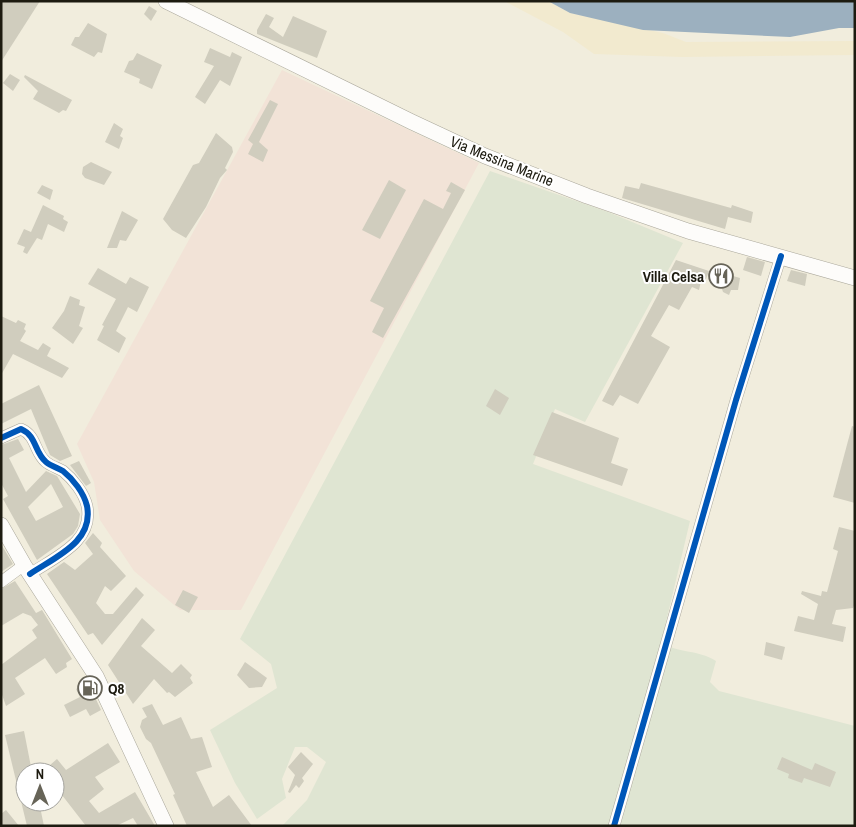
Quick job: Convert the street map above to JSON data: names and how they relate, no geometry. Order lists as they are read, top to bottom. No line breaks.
{"streets":{"main road":["Via Messina Marine"]},"places":{"restaurant":["Villa Celsa"],"fuel station":["Q8"]},"north":"top"}
